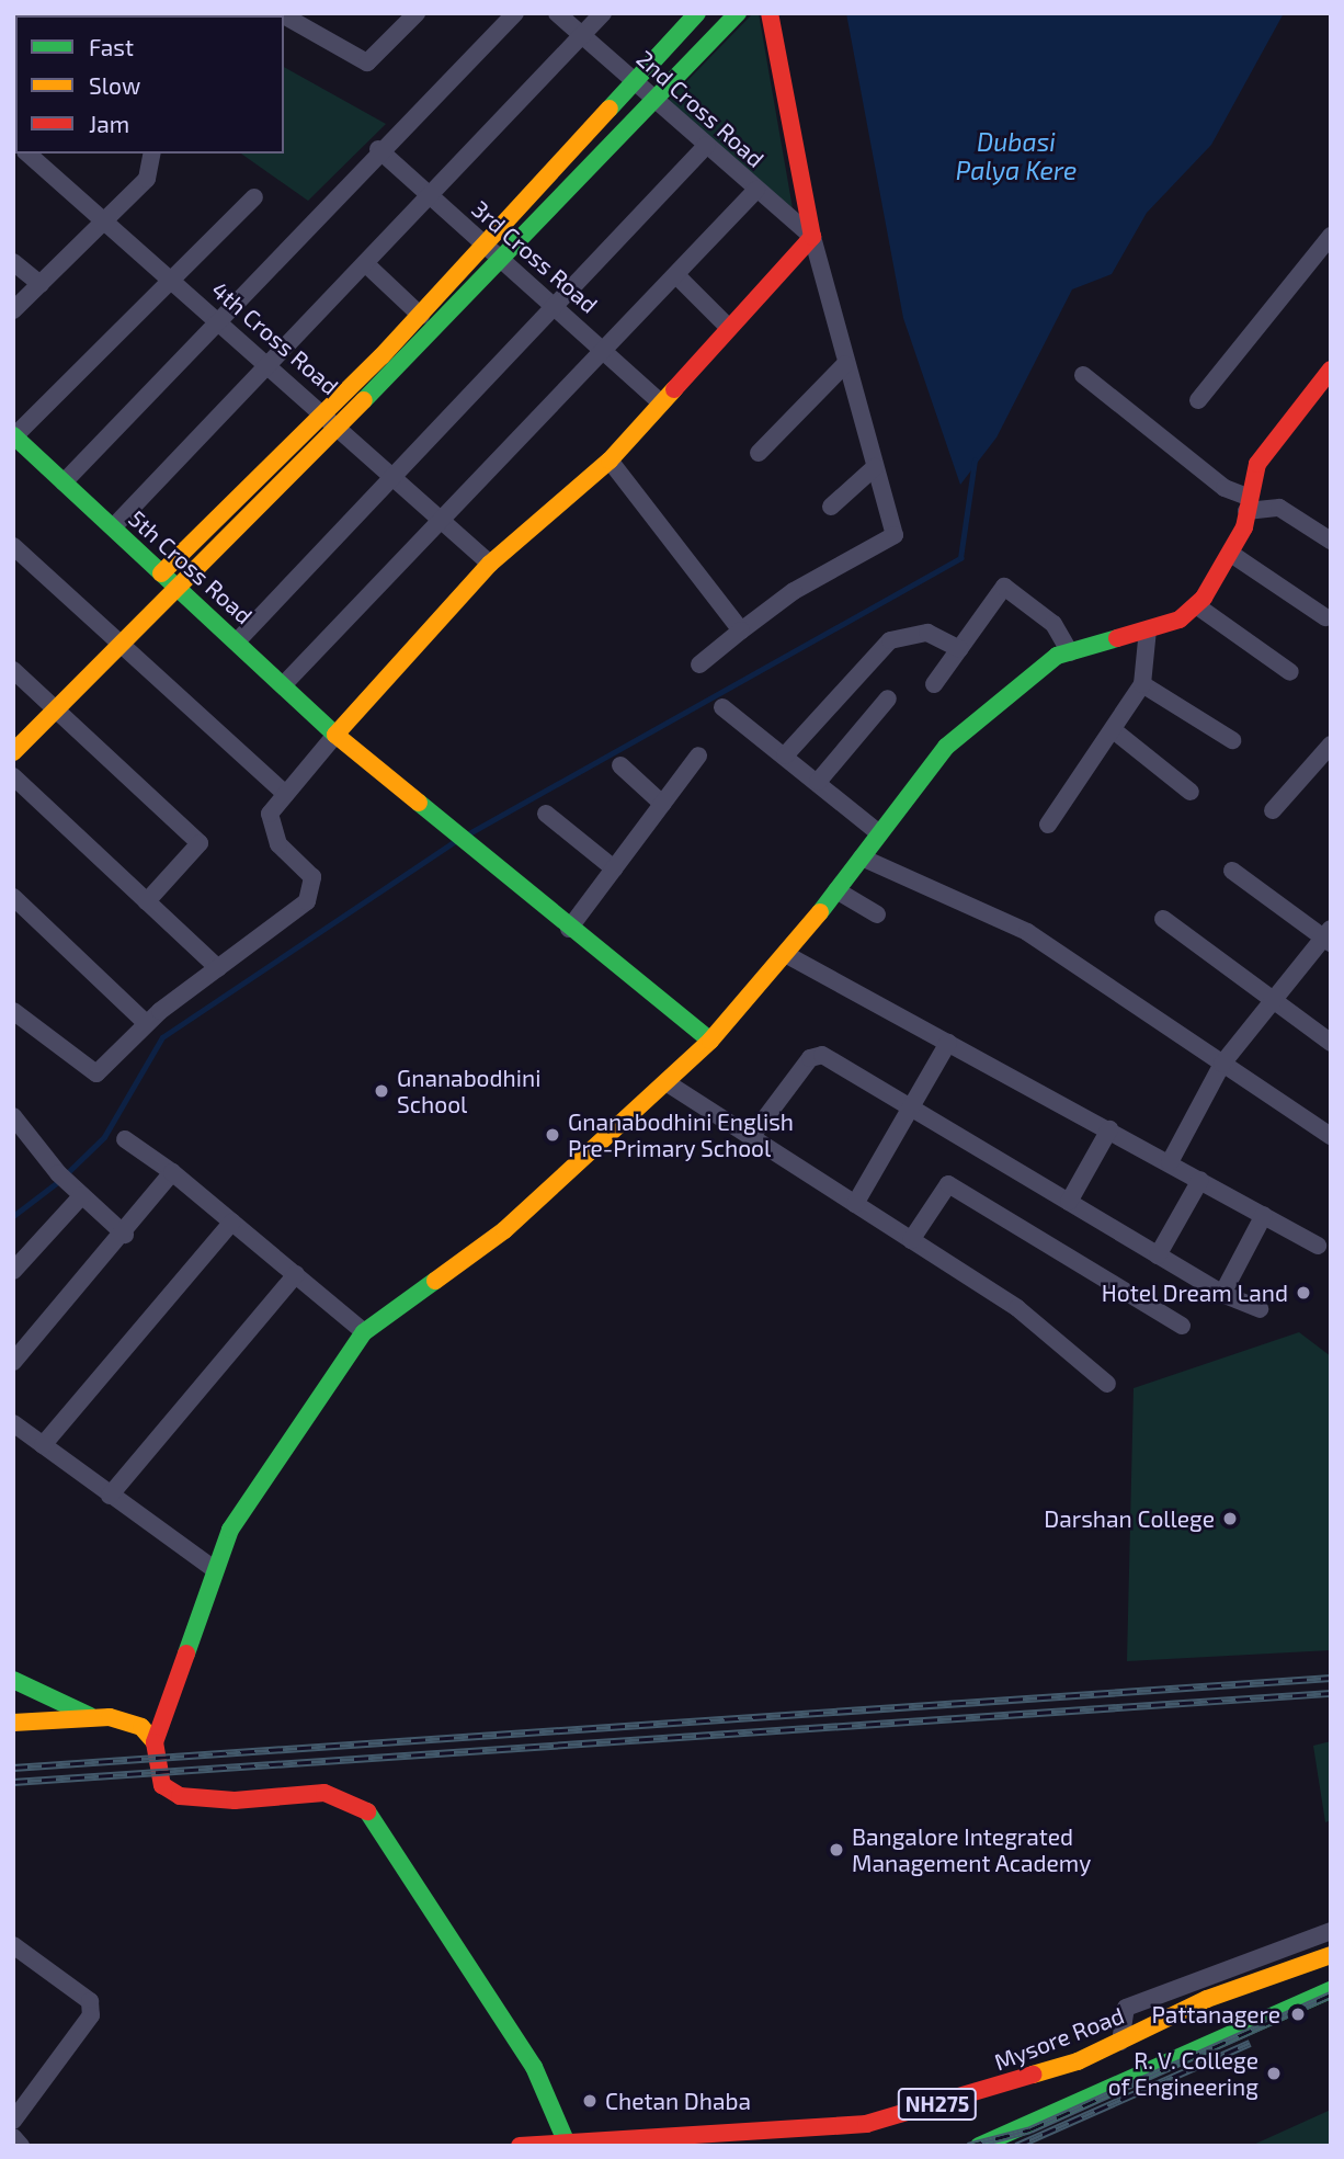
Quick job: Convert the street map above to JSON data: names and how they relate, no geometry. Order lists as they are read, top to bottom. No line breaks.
{"streets":{"main road":["5th Cross Road","Mysore Road","NH275"],"street":["2nd Cross Road","3rd Cross Road","4th Cross Road"]},"water":["Dubasi Palya Kere"],"places":["Gnanabodhini School","Gnanabodhini English Pre-Primary School","Hotel Dream Land","Darshan College","Bangalore Integrated Management Academy","Pattanagere","R. V. College of Engineering","Chetan Dhaba"],"legend":["Fast","Slow","Jam"]}
